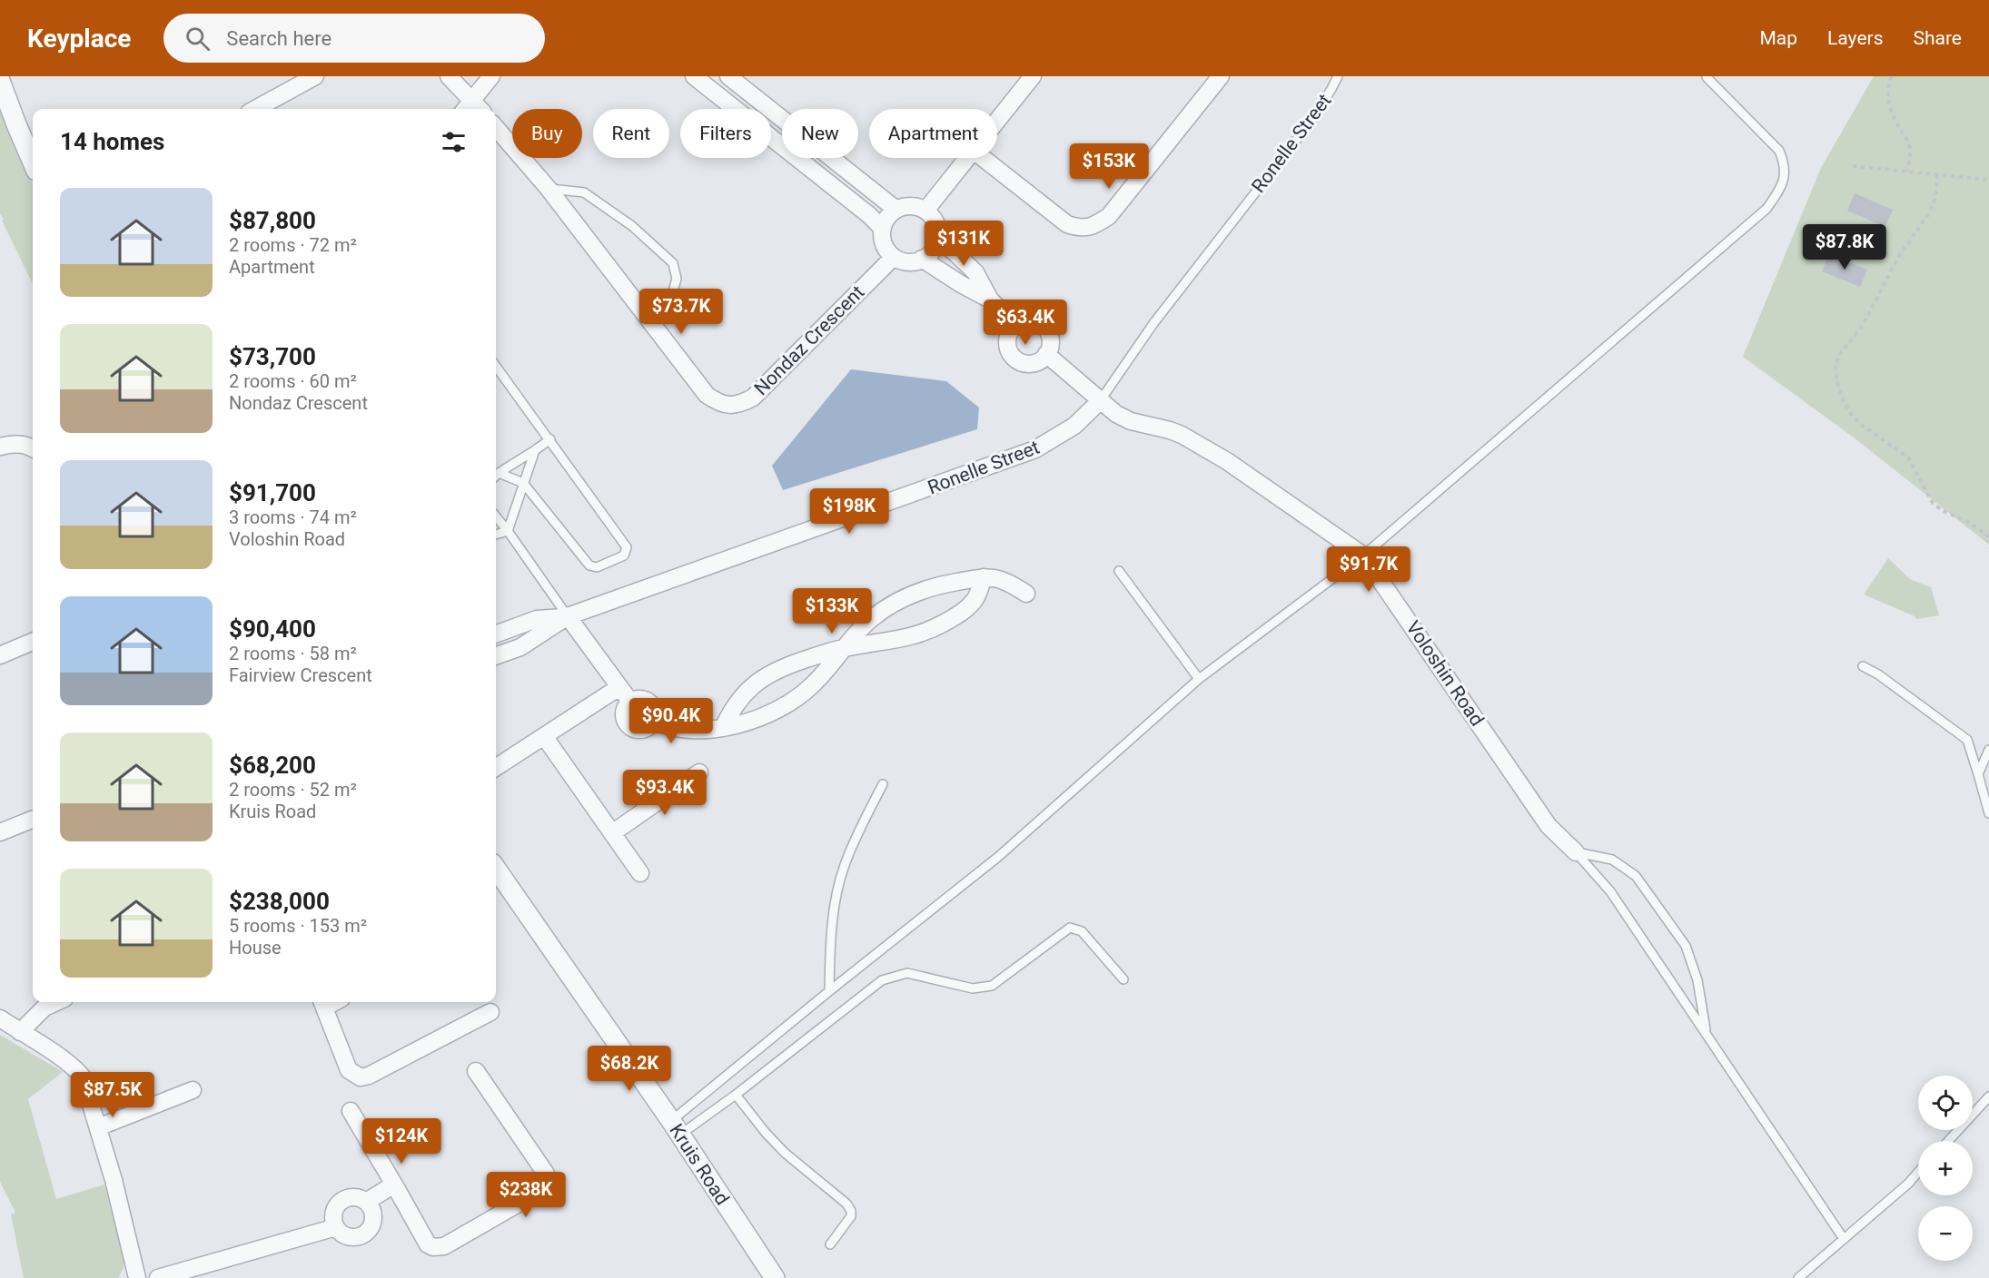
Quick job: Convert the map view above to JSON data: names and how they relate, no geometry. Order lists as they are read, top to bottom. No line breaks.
{"streets":{"street":["Ronelle Street","Nondaz Crescent","Voloshin Road","Kruis Road"]},"crossings":[["Ronelle Street","Voloshin Road"]],"page":{"header":"Keyplace","search":"Search here","nav":["Map","Layers","Share"],"chip":["Buy","Rent","Filters","New","Apartment"],"heading":"14 homes","price":["$153K","$131K","$87.8K","$73.7K","$63.4K","$198K","$91.7K","$133K","$90.4K","$93.4K","$68.2K","$87.5K","$124K","$238K"],"list":[{"name":"$87,800","note":"2 rooms · 72 m² · Apartment"},{"name":"$73,700","note":"2 rooms · 60 m² · Nondaz Crescent"},{"name":"$91,700","note":"3 rooms · 74 m² · Voloshin Road"},{"name":"$90,400","note":"2 rooms · 58 m² · Fairview Crescent"},{"name":"$68,200","note":"2 rooms · 52 m² · Kruis Road"},{"name":"$238,000","note":"5 rooms · 153 m² · House"}],"map_buttons":["+","−"]}}
